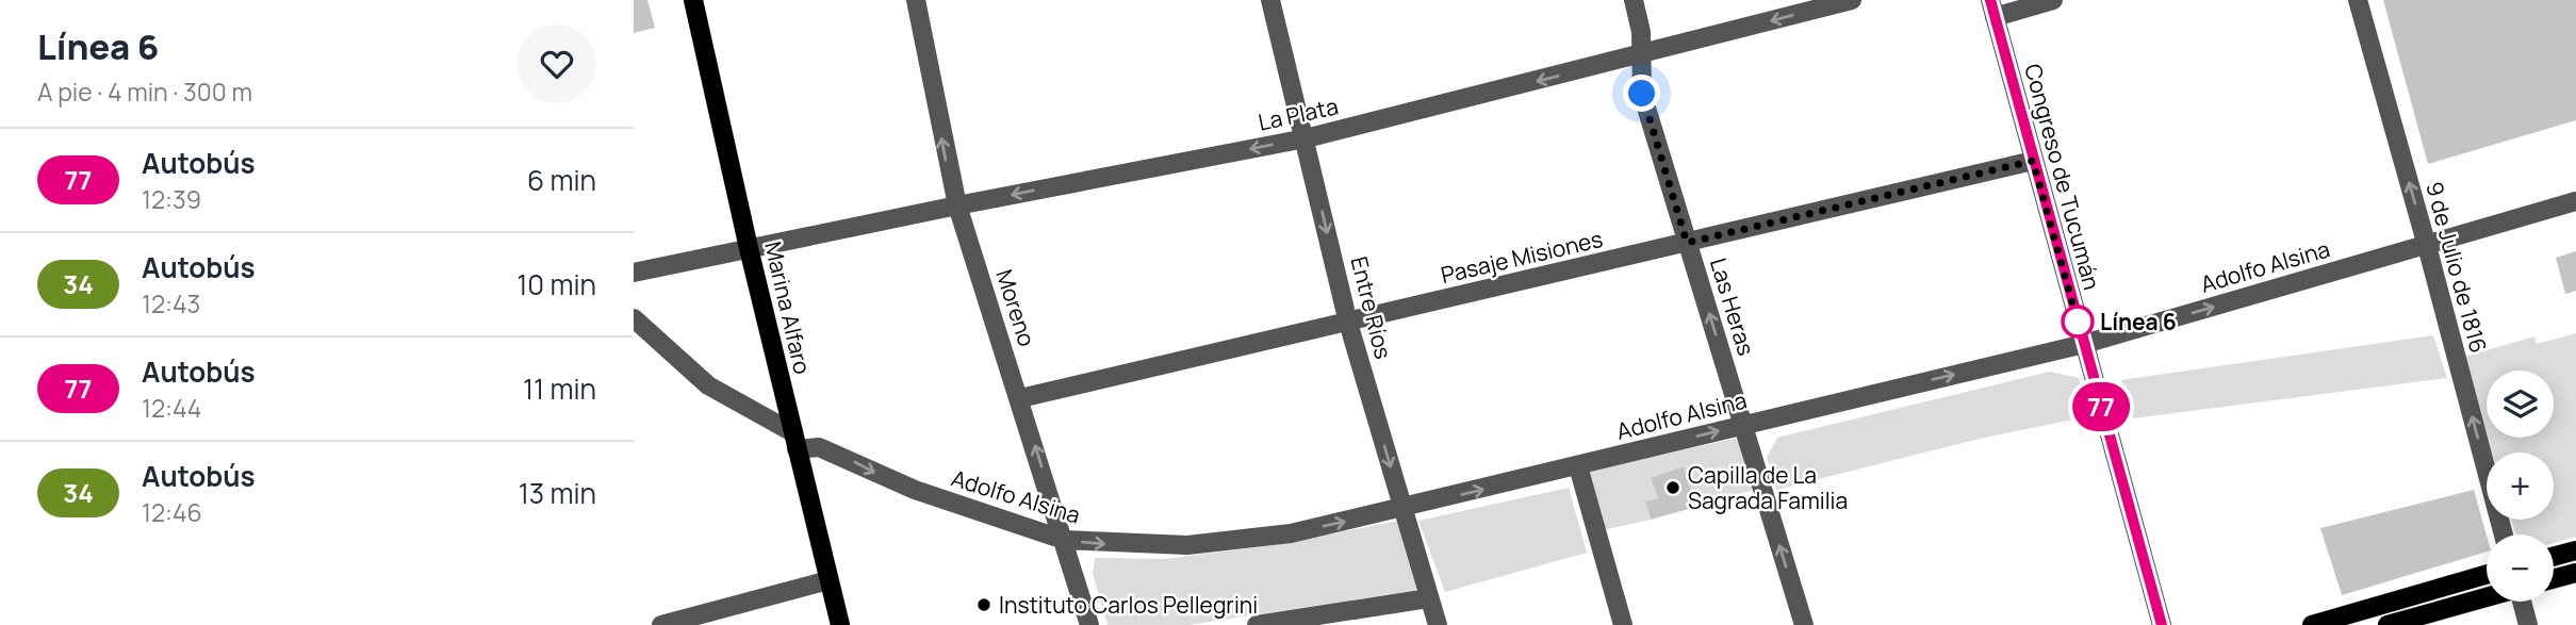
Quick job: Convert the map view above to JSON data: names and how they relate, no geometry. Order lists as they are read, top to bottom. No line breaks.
{"streets":{"main road":["Marina Alfaro"],"street":["La Plata","Congreso de Tucumán","Pasaje Misiones","Adolfo Alsina","9 de Julio de 1816","Las Heras","Moreno","Entre Ríos"]},"crossings":[["La Plata","Las Heras"],["La Plata","Marina Alfaro"],["La Plata","Moreno"],["La Plata","Entre Ríos"],["Congreso de Tucumán","Pasaje Misiones"],["Congreso de Tucumán","Adolfo Alsina"],["Pasaje Misiones","Las Heras"],["Pasaje Misiones","Moreno"],["Pasaje Misiones","Entre Ríos"],["Adolfo Alsina","9 de Julio de 1816"],["Adolfo Alsina","Las Heras"],["Adolfo Alsina","Marina Alfaro"],["Adolfo Alsina","Moreno"],["Adolfo Alsina","Entre Ríos"]],"one_way":["La Plata","Adolfo Alsina","9 de Julio de 1816","Las Heras","Moreno","Entre Ríos"],"places":["Línea 6","Capilla de La Sagrada Familia","Instituto Carlos Pellegrini"],"lines":["bus line 77"],"page":{"heading":["Línea 6","A pie · 4 min · 300 m"],"on_map":"77","list":[{"mark":"77","name":"Autobús","note":"12:39","value":"6 min"},{"mark":"34","name":"Autobús","note":"12:43","value":"10 min"},{"mark":"77","name":"Autobús","note":"12:44","value":"11 min"},{"mark":"34","name":"Autobús","note":"12:46","value":"13 min"}],"map_buttons":["+","−"]}}
